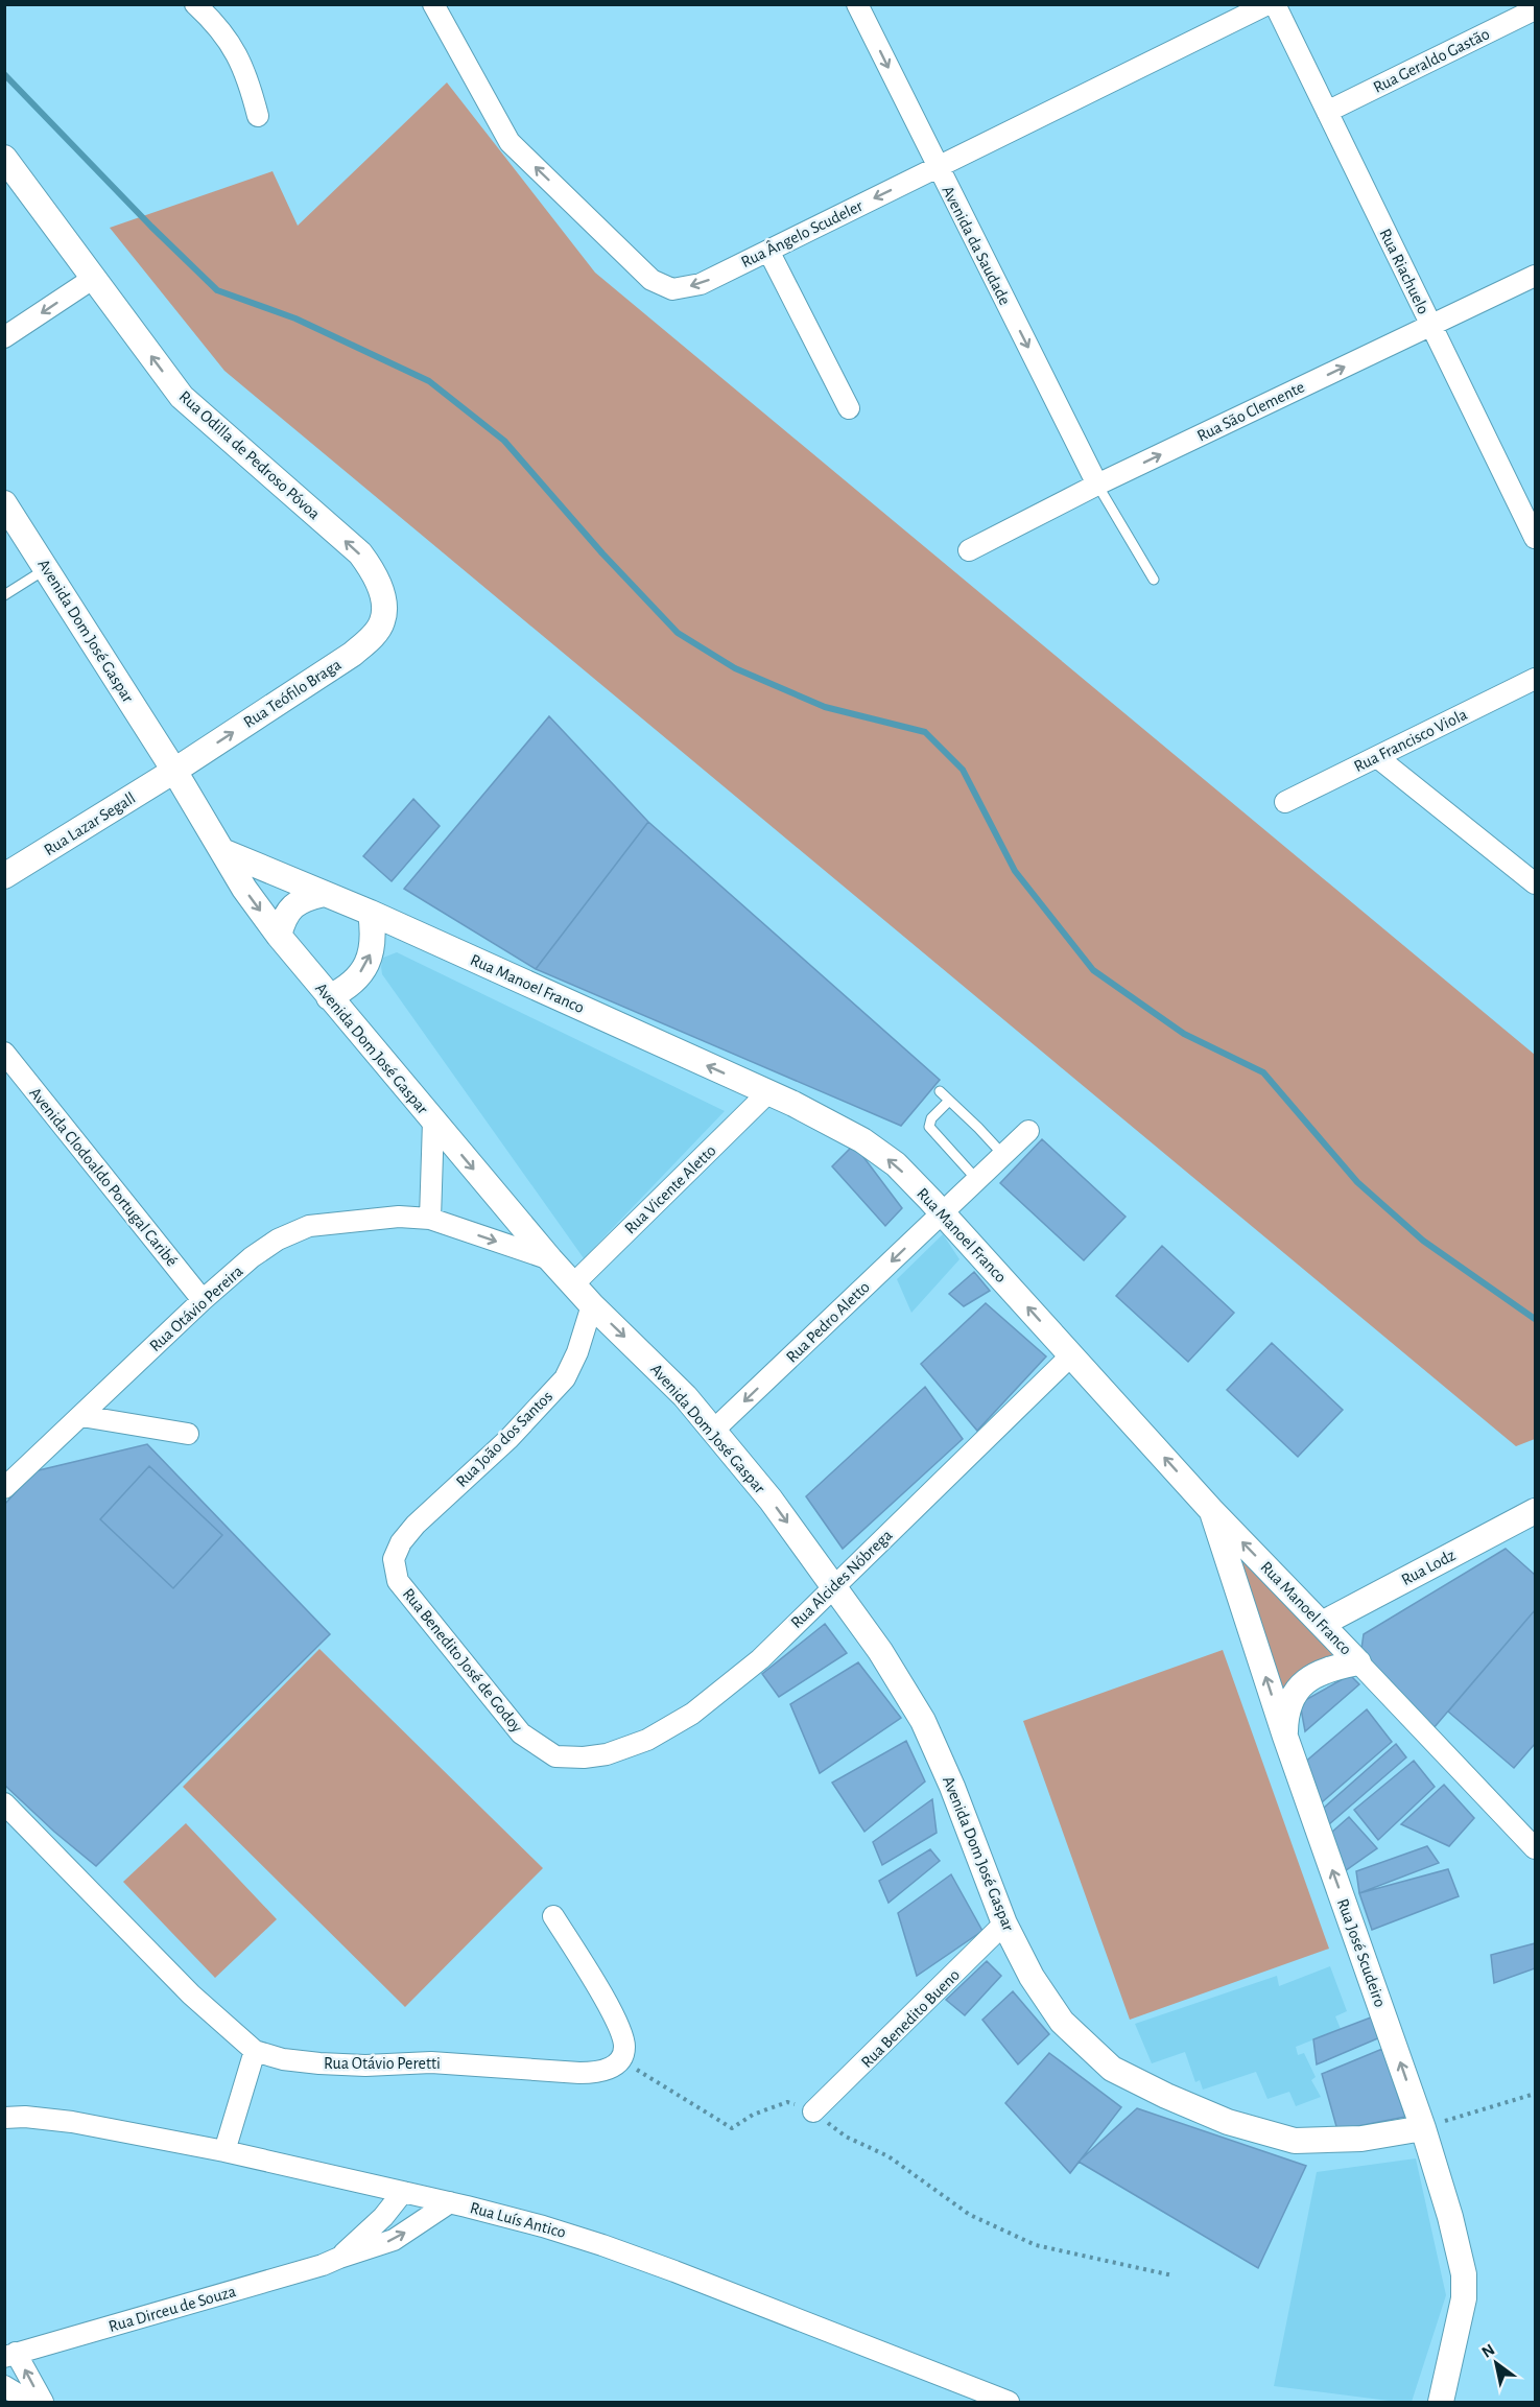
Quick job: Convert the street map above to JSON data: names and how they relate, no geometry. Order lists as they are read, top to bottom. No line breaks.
{"streets":{"street":["Rua Geraldo Gastão","Rua Ângelo Scudeler","Avenida da Saudade","Rua Riachuelo","Rua São Clemente","Rua Odilla de Pedroso Póvoa","Avenida Dom José Gaspar","Rua Teófilo Braga","Rua Francisco Viola","Rua Lazar Segall","Rua Manoel Franco","Avenida Clodoaldo Portugal Caribé","Rua Vicente Aletto","Rua Otávio Pereira","Rua Pedro Aletto","Rua João dos Santos","Rua Lodz","Rua Alcides Nóbrega","Rua Benedito José de Godoy","Rua José Scudeiro","Rua Benedito Bueno","Rua Otávio Peretti","Rua Luís Antico","Rua Dirceu de Souza"]},"crossings":[["Rua Geraldo Gastão","Rua Riachuelo"],["Rua Ângelo Scudeler","Avenida da Saudade"],["Avenida da Saudade","Rua São Clemente"],["Rua Riachuelo","Rua São Clemente"],["Rua Odilla de Pedroso Póvoa","Rua Teófilo Braga"],["Avenida Dom José Gaspar","Rua Teófilo Braga"],["Avenida Dom José Gaspar","Rua Lazar Segall"],["Avenida Dom José Gaspar","Rua Manoel Franco"],["Avenida Dom José Gaspar","Rua Vicente Aletto"],["Avenida Dom José Gaspar","Rua Otávio Pereira"],["Avenida Dom José Gaspar","Rua Pedro Aletto"],["Avenida Dom José Gaspar","Rua João dos Santos"],["Avenida Dom José Gaspar","Rua Alcides Nóbrega"],["Avenida Dom José Gaspar","Rua José Scudeiro"],["Avenida Dom José Gaspar","Rua Benedito Bueno"],["Rua Teófilo Braga","Rua Lazar Segall"],["Rua Manoel Franco","Rua Vicente Aletto"],["Rua Manoel Franco","Rua Pedro Aletto"],["Rua Manoel Franco","Rua Lodz"],["Rua Manoel Franco","Rua Alcides Nóbrega"],["Rua Manoel Franco","Rua José Scudeiro"],["Avenida Clodoaldo Portugal Caribé","Rua Otávio Pereira"],["Rua João dos Santos","Rua Benedito José de Godoy"],["Rua Alcides Nóbrega","Rua Benedito José de Godoy"],["Rua Luís Antico","Rua Dirceu de Souza"]],"one_way":["Avenida da Saudade","Rua São Clemente","Rua Odilla de Pedroso Póvoa","Rua Teófilo Braga","Rua Manoel Franco","Rua Pedro Aletto","Rua José Scudeiro"],"north":"top left"}
